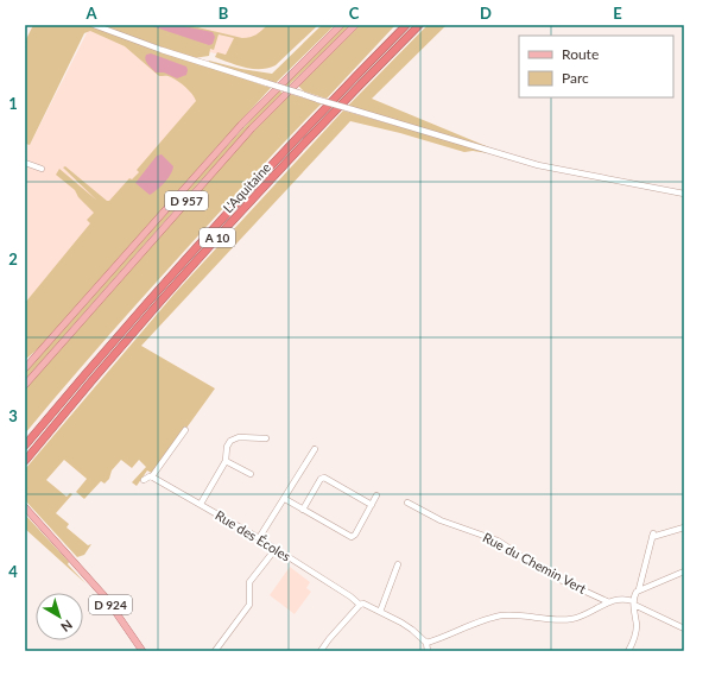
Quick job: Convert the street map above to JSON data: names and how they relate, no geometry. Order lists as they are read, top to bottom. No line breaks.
{"streets":{"highway":["L'Aquitaine","A 10"],"main road":["D 957","D 924"],"street":["Rue des Écoles","Rue du Chemin Vert"]},"legend":["Route","Parc"],"north":"bottom right","grid":{"columns":["A","B","C","D","E"],"rows":["1","2","3","4"]}}
